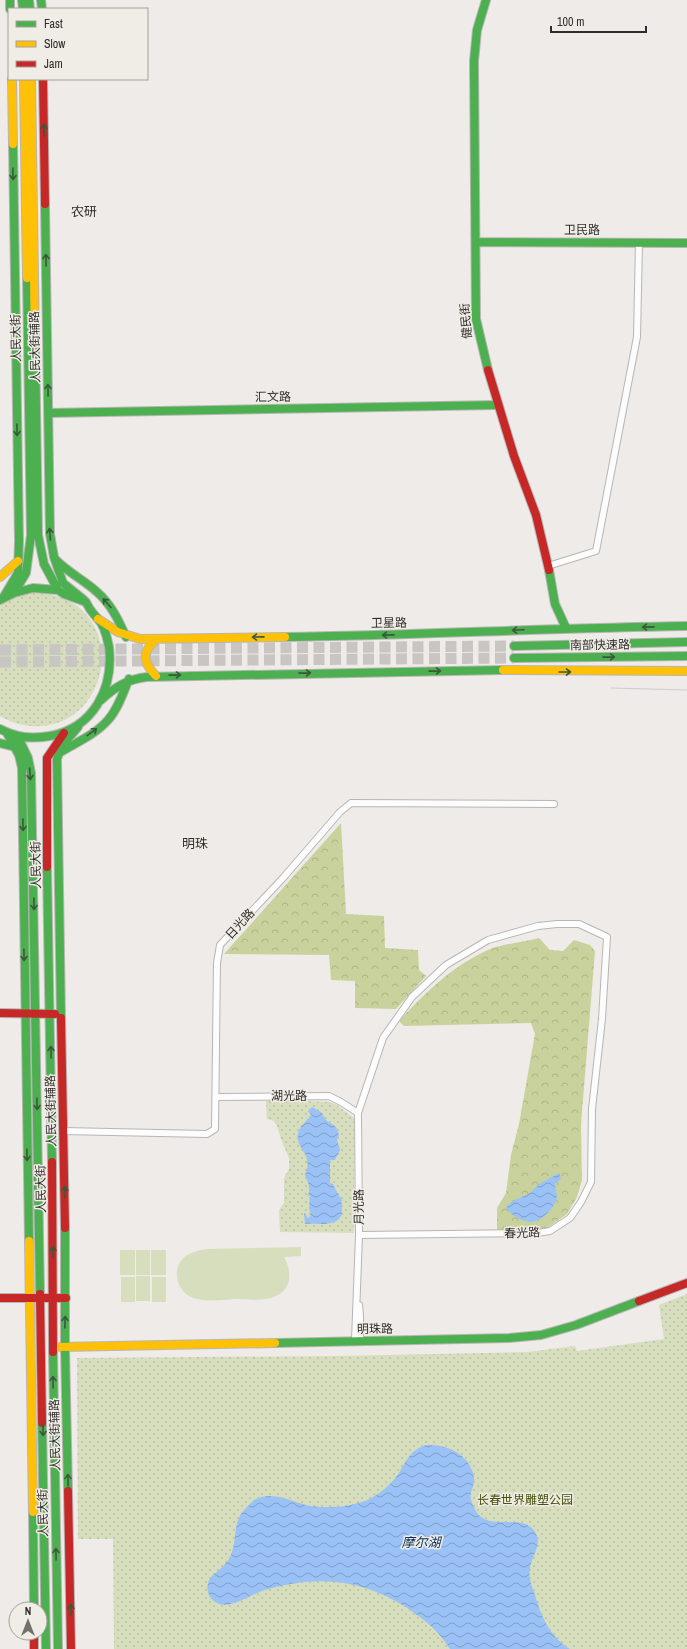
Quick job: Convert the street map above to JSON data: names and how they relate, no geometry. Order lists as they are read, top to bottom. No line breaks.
{"streets":{"main road":["卫民路","健民街","人民大街","人民大街辅路","汇文路","卫星路","南部快速路","明珠路"],"street":["日光路","湖光路","月光路","春光路"]},"crossings":[["卫民路","健民街"],["健民街","汇文路"],["健民街","卫星路"],["人民大街","明珠路"],["人民大街辅路","汇文路"],["人民大街辅路","卫星路"],["人民大街辅路","日光路"],["人民大街辅路","明珠路"],["日光路","湖光路"],["湖光路","月光路"],["湖光路","春光路"],["月光路","春光路"],["月光路","明珠路"]],"districts":["农研","明珠"],"water":["摩尔湖"],"parks":["长春世界雕塑公园"],"legend":["Fast","Slow","Jam"],"scale_bar":"100 m","north":"top"}
